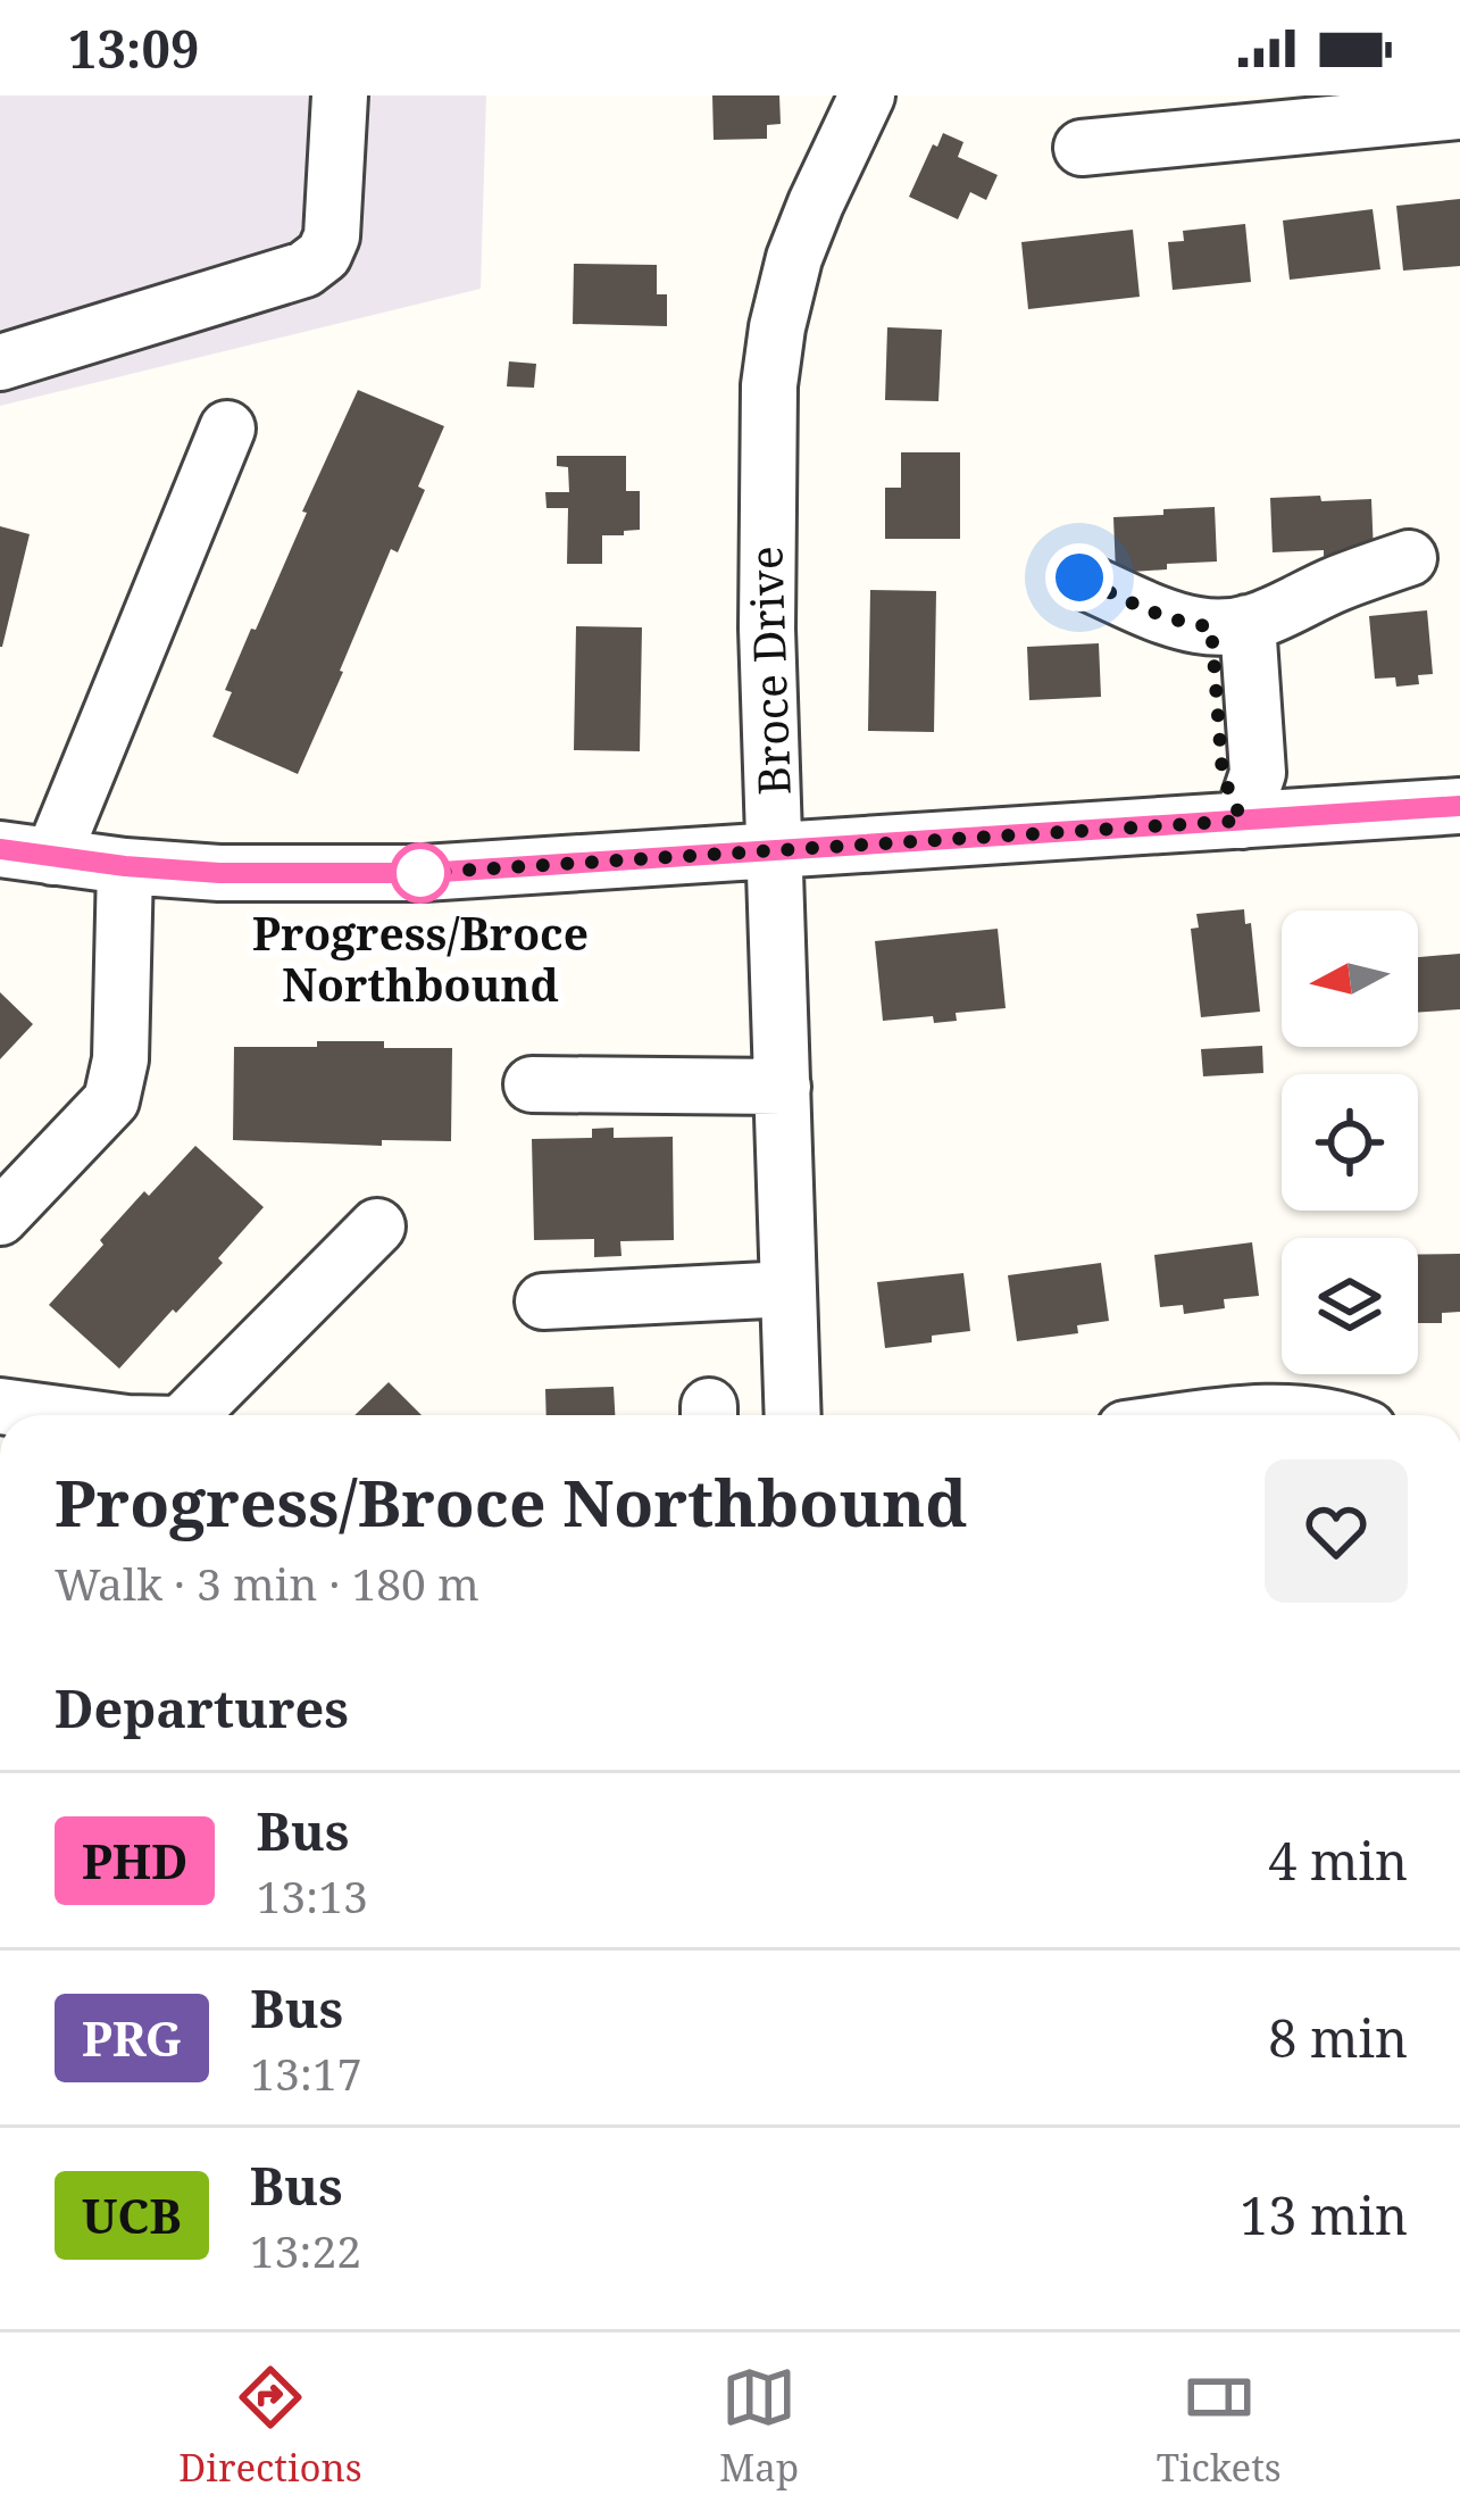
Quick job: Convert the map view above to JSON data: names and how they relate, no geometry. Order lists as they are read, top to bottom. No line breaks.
{"streets":{"street":["Broce Drive"]},"places":["Progress/Broce Northbound"],"lines":["bus line PHD"],"north":"left","page":{"status":"13:09","heading":[["Progress/Broce Northbound","Walk · 3 min · 180 m"],"Departures"],"list":[{"mark":"PHD","name":"Bus","note":"13:13","value":"4 min"},{"mark":"PRG","name":"Bus","note":"13:17","value":"8 min"},{"mark":"UCB","name":"Bus","note":"13:22","value":"13 min"}],"tabs":["Directions","Map","Tickets"]}}
